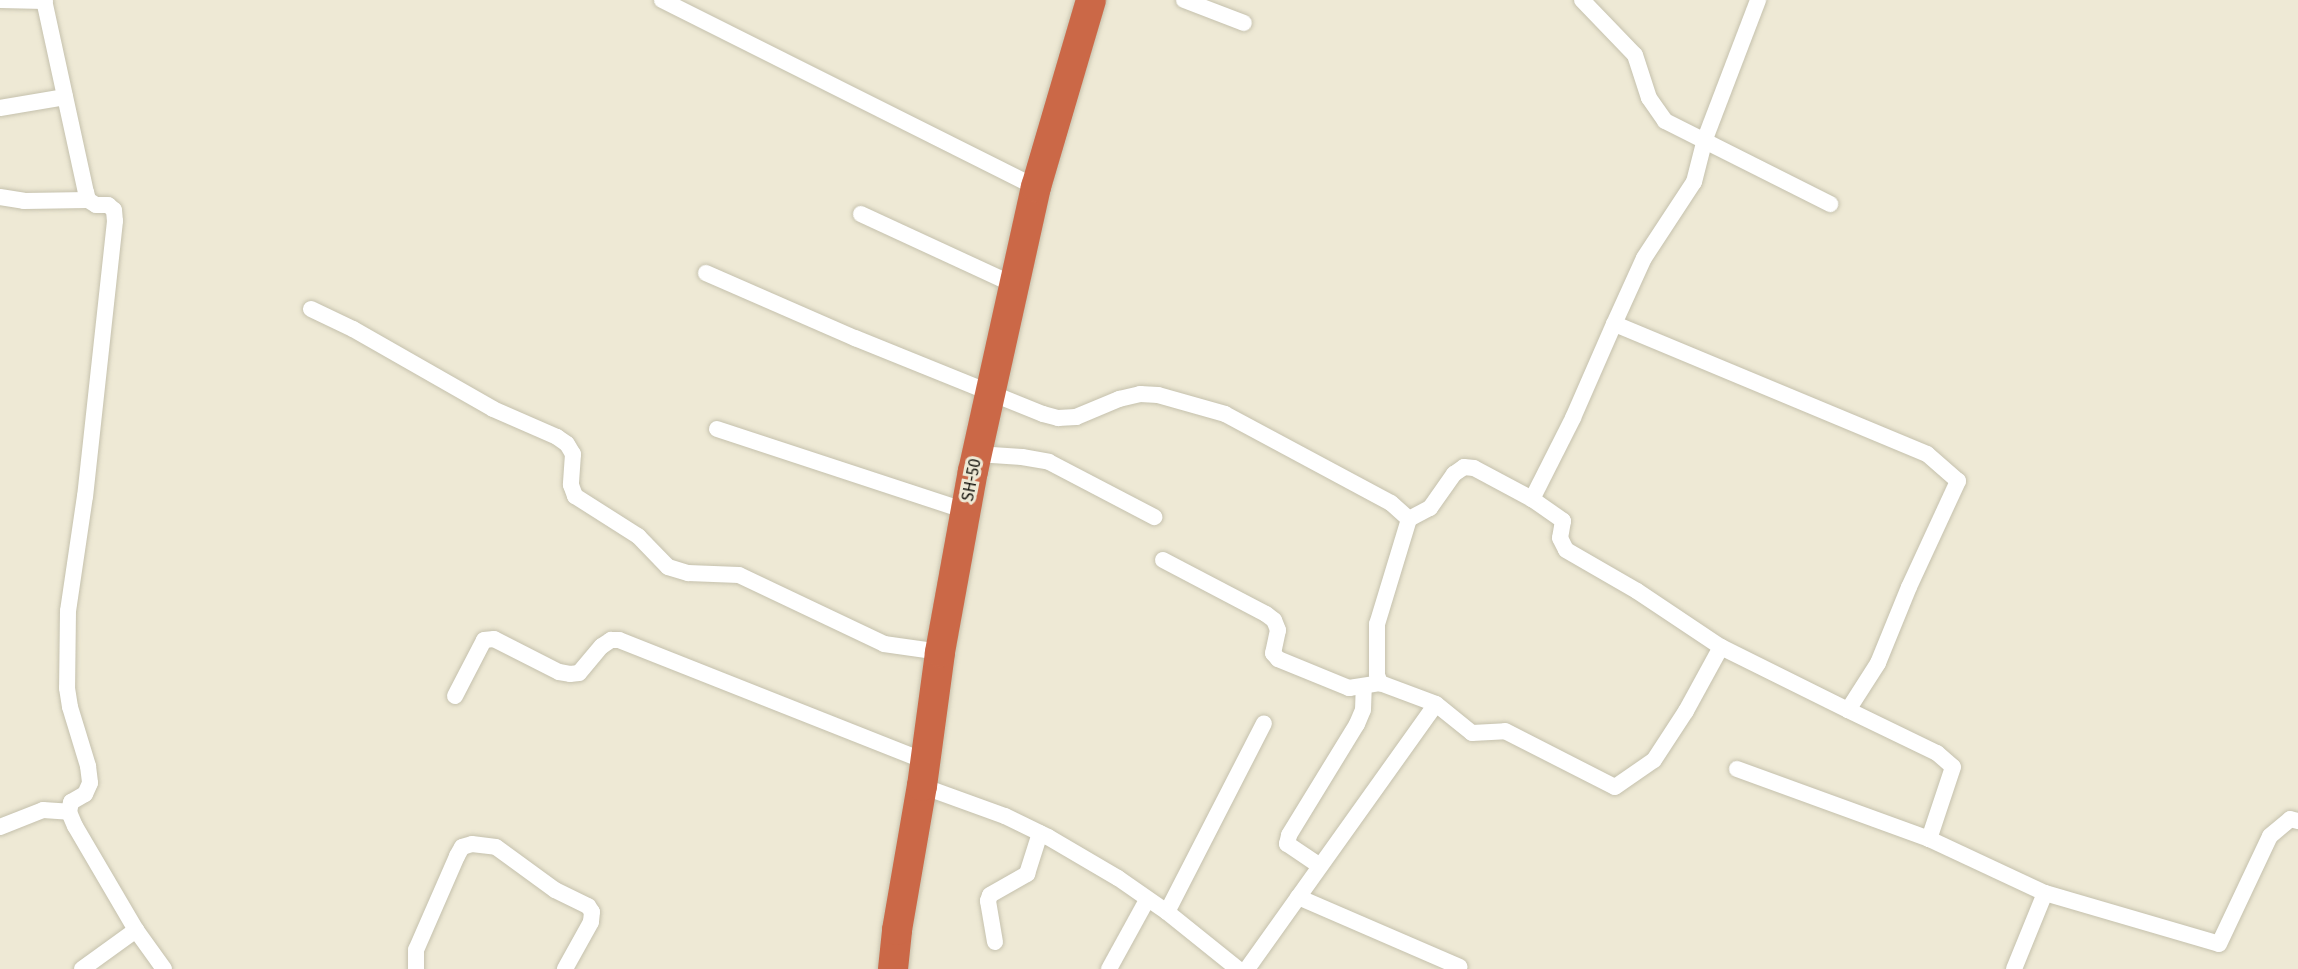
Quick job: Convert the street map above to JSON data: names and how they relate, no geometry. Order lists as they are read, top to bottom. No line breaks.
{"streets":{"highway":["SH-50"]}}
